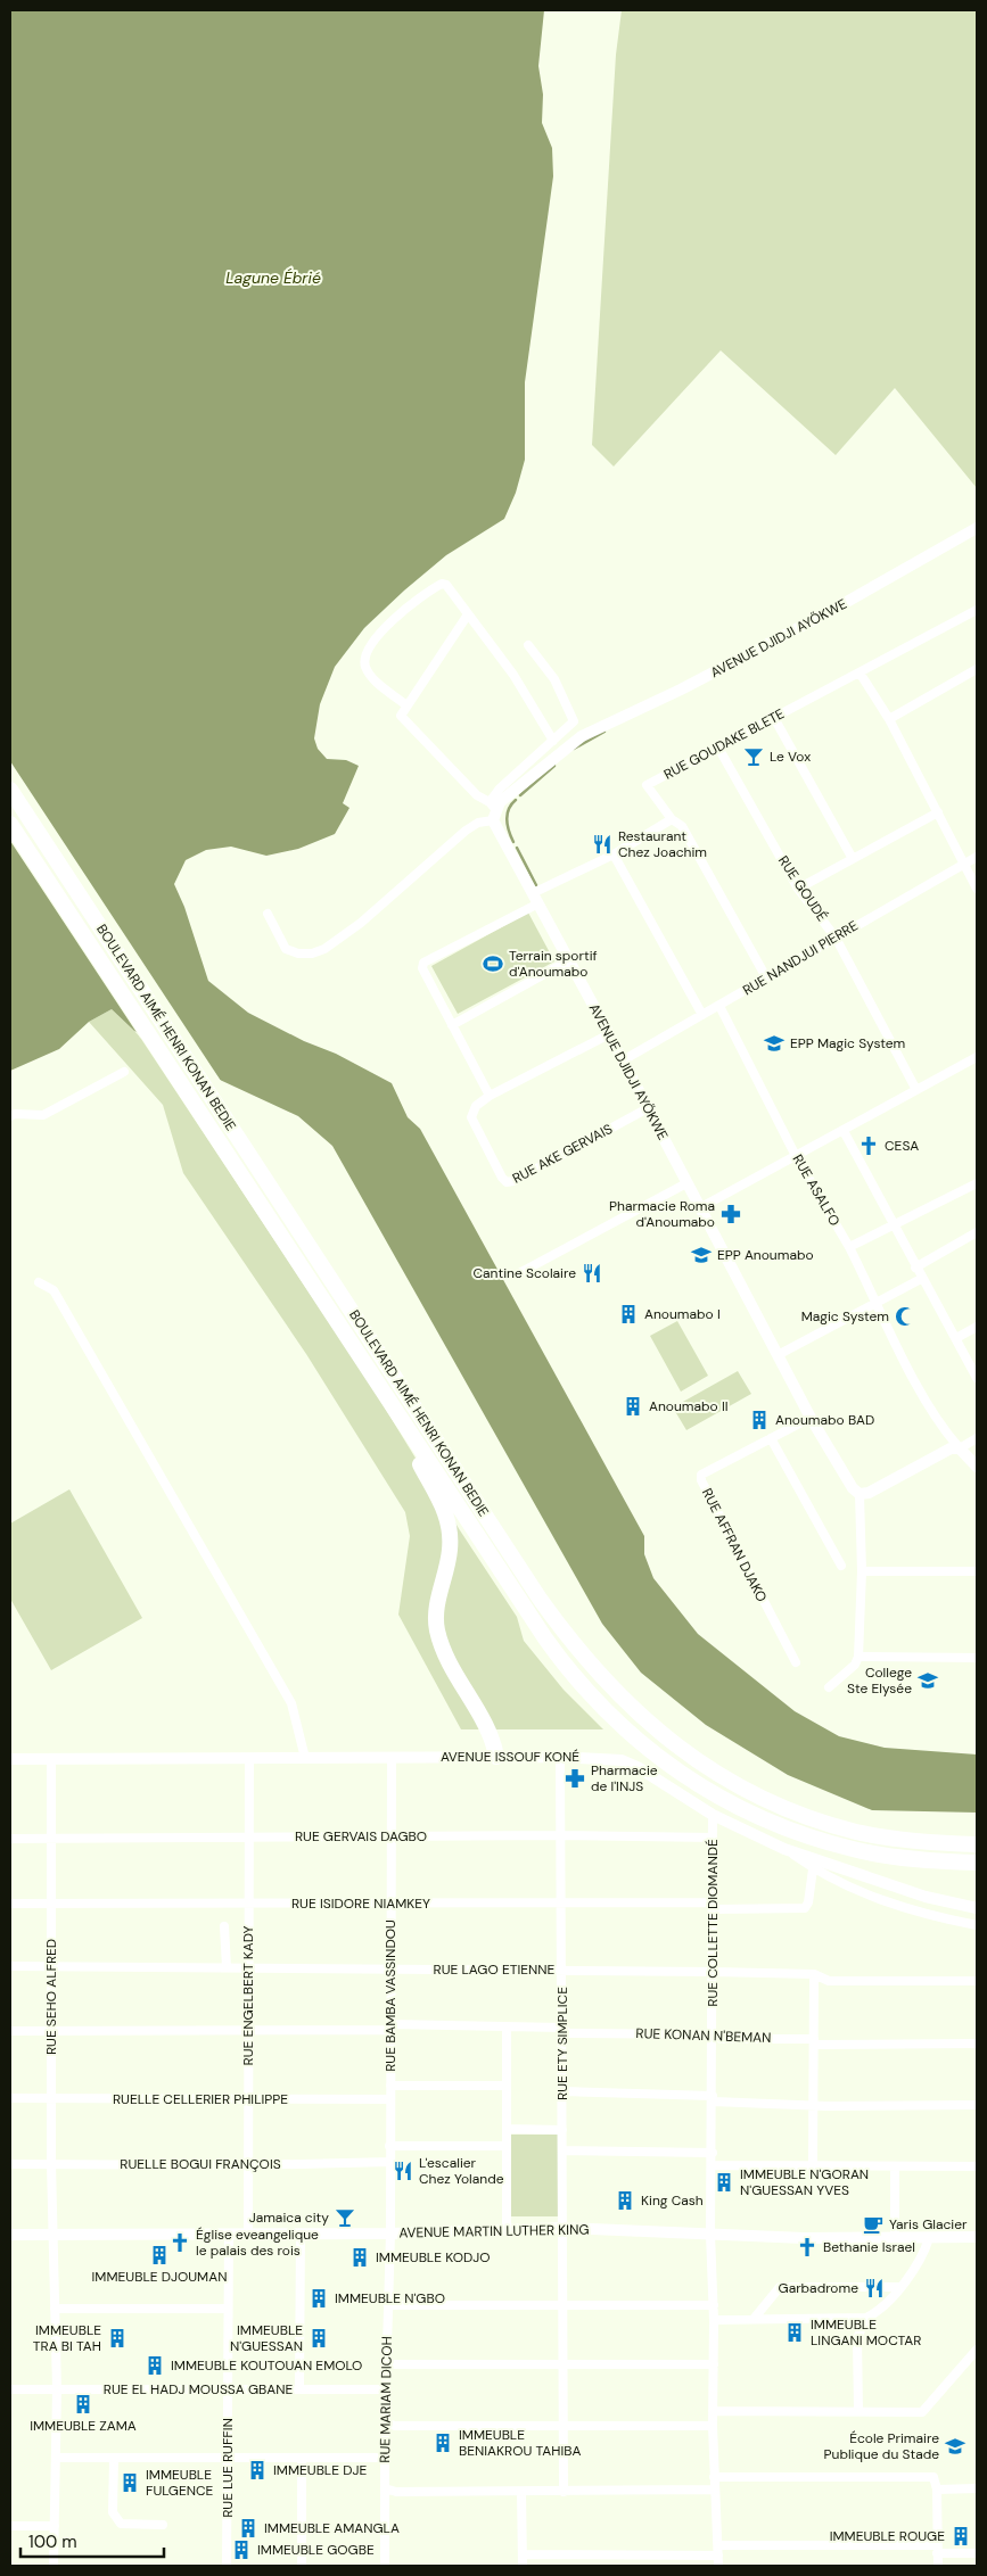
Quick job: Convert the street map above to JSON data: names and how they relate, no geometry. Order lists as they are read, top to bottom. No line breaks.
{"streets":{"highway":["BOULEVARD AIMÉ HENRI KONAN BEDIE"],"street":["AVENUE DJIDJI AYÖKWE","RUE GOUDAKE BLETE","RUE GOUDÉ","RUE NANDJUI PIERRE","RUE AKE GERVAIS","RUE ASALFO","RUE AFFRAN DJAKO","AVENUE ISSOUF KONÉ","RUE GERVAIS DAGBO","RUE ISIDORE NIAMKEY","RUE COLLETTE DIOMANDÉ","RUE LAGO ETIENNE","RUE ENGELBERT KADY","RUE BAMBA VASSINDOU","RUE SEHO ALFRED","RUE KONAN N'BEMAN","RUE ETY SIMPLICE","RUELLE CELLERIER PHILIPPE","RUELLE BOGUI FRANÇOIS","AVENUE MARTIN LUTHER KING","RUE EL HADJ MOUSSA GBANE","RUE MARIAM DICOH","RUE LUE RUFFIN"]},"crossings":[["AVENUE DJIDJI AYÖKWE","RUE NANDJUI PIERRE"],["AVENUE DJIDJI AYÖKWE","RUE AKE GERVAIS"],["AVENUE DJIDJI AYÖKWE","RUE AFFRAN DJAKO"],["RUE GOUDAKE BLETE","RUE GOUDÉ"],["RUE GOUDÉ","RUE NANDJUI PIERRE"],["RUE NANDJUI PIERRE","RUE ASALFO"],["AVENUE ISSOUF KONÉ","RUE COLLETTE DIOMANDÉ"],["AVENUE ISSOUF KONÉ","RUE ENGELBERT KADY"],["AVENUE ISSOUF KONÉ","RUE BAMBA VASSINDOU"],["AVENUE ISSOUF KONÉ","RUE SEHO ALFRED"],["AVENUE ISSOUF KONÉ","RUE ETY SIMPLICE"],["RUE GERVAIS DAGBO","RUE COLLETTE DIOMANDÉ"],["RUE GERVAIS DAGBO","RUE ENGELBERT KADY"],["RUE GERVAIS DAGBO","RUE BAMBA VASSINDOU"],["RUE GERVAIS DAGBO","RUE SEHO ALFRED"],["RUE GERVAIS DAGBO","RUE ETY SIMPLICE"],["RUE ISIDORE NIAMKEY","RUE COLLETTE DIOMANDÉ"],["RUE ISIDORE NIAMKEY","RUE ENGELBERT KADY"],["RUE ISIDORE NIAMKEY","RUE BAMBA VASSINDOU"],["RUE ISIDORE NIAMKEY","RUE SEHO ALFRED"],["RUE ISIDORE NIAMKEY","RUE ETY SIMPLICE"],["RUE COLLETTE DIOMANDÉ","RUE LAGO ETIENNE"],["RUE COLLETTE DIOMANDÉ","RUE KONAN N'BEMAN"],["RUE COLLETTE DIOMANDÉ","AVENUE MARTIN LUTHER KING"],["RUE LAGO ETIENNE","RUE ENGELBERT KADY"],["RUE LAGO ETIENNE","RUE BAMBA VASSINDOU"],["RUE LAGO ETIENNE","RUE SEHO ALFRED"],["RUE LAGO ETIENNE","RUE ETY SIMPLICE"],["RUE ENGELBERT KADY","RUE KONAN N'BEMAN"],["RUE ENGELBERT KADY","RUELLE CELLERIER PHILIPPE"],["RUE ENGELBERT KADY","RUELLE BOGUI FRANÇOIS"],["RUE ENGELBERT KADY","AVENUE MARTIN LUTHER KING"],["RUE BAMBA VASSINDOU","RUE KONAN N'BEMAN"],["RUE BAMBA VASSINDOU","RUELLE CELLERIER PHILIPPE"],["RUE BAMBA VASSINDOU","RUELLE BOGUI FRANÇOIS"],["RUE BAMBA VASSINDOU","AVENUE MARTIN LUTHER KING"],["RUE BAMBA VASSINDOU","RUE MARIAM DICOH"],["RUE SEHO ALFRED","RUE KONAN N'BEMAN"],["RUE SEHO ALFRED","RUELLE CELLERIER PHILIPPE"],["RUE SEHO ALFRED","RUELLE BOGUI FRANÇOIS"],["RUE SEHO ALFRED","AVENUE MARTIN LUTHER KING"],["RUE SEHO ALFRED","RUE EL HADJ MOUSSA GBANE"],["RUE KONAN N'BEMAN","RUE ETY SIMPLICE"],["RUE ETY SIMPLICE","AVENUE MARTIN LUTHER KING"],["AVENUE MARTIN LUTHER KING","RUE MARIAM DICOH"],["AVENUE MARTIN LUTHER KING","RUE LUE RUFFIN"],["RUE EL HADJ MOUSSA GBANE","RUE MARIAM DICOH"],["RUE EL HADJ MOUSSA GBANE","RUE LUE RUFFIN"]],"water":["Lagune Ébrié"],"places":{"bar":["Le Vox","Jamaica city"],"restaurant":["Restaurant Chez Joachim","Cantine Scolaire","L'escalier Chez Yolande","Garbadrome"],"sports":["Terrain sportif d'Anoumabo"],"school or university":["EPP Magic System","EPP Anoumabo","College Ste Elysée","École Primaire Publique du Stade"],"church":["CESA","Église eveangelique le palais des rois","Bethanie Israel"],"pharmacy":["Pharmacie Roma d'Anoumabo","Pharmacie de l'INJS"],"building":["Anoumabo I","Anoumabo II","Anoumabo BAD","IMMEUBLE N'GORAN N'GUESSAN YVES","King Cash","IMMEUBLE DJOUMAN","IMMEUBLE KODJO","IMMEUBLE N'GBO","IMMEUBLE LINGANI MOCTAR","IMMEUBLE TRA BI TAH","IMMEUBLE N'GUESSAN","IMMEUBLE KOUTOUAN EMOLO","IMMEUBLE ZAMA","IMMEUBLE BENIAKROU TAHIBA","IMMEUBLE DJE","IMMEUBLE FULGENCE","IMMEUBLE AMANGLA","IMMEUBLE ROUGE","IMMEUBLE GOGBE"],"mosque":["Magic System"],"cafe":["Yaris Glacier"]},"scale_bar":"100 m"}
